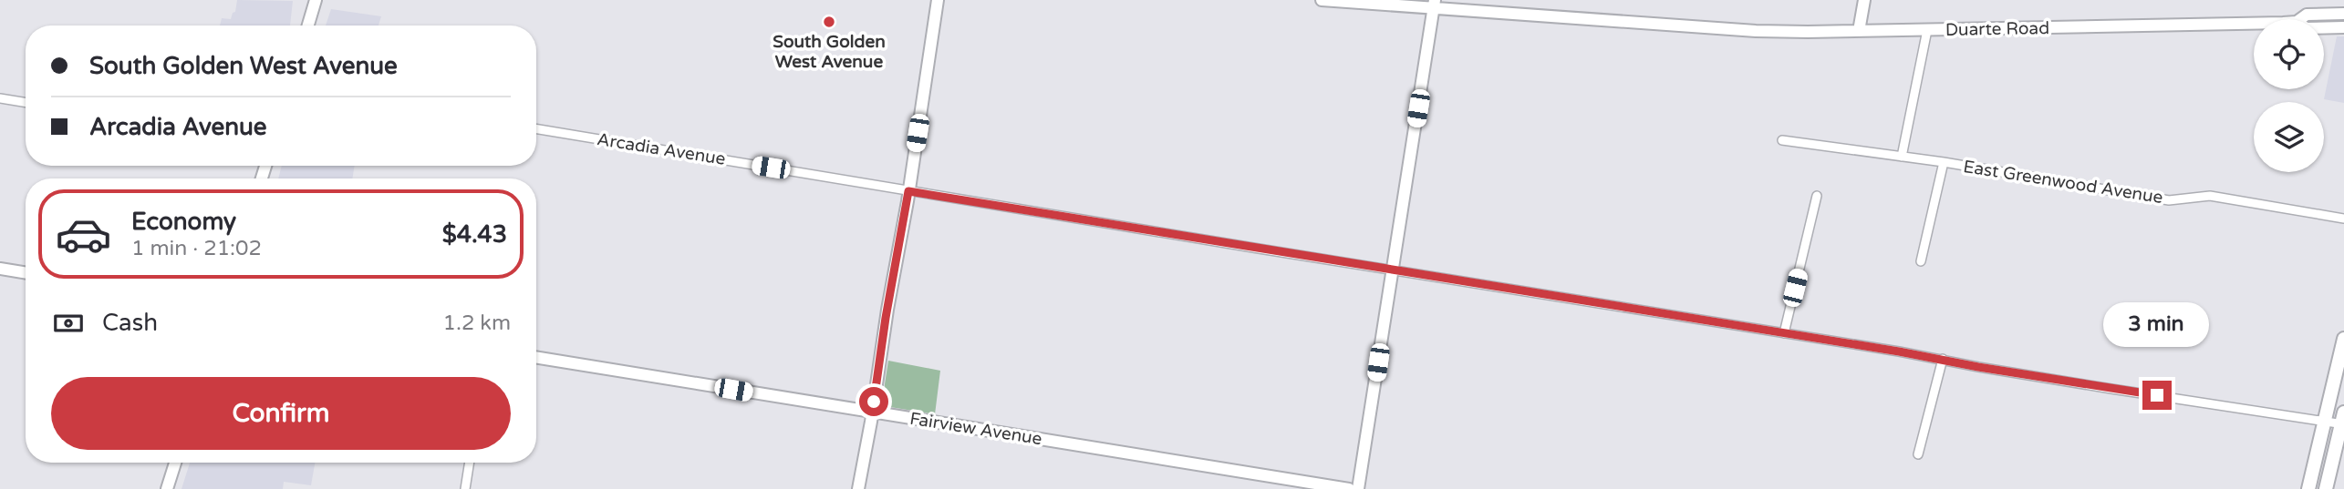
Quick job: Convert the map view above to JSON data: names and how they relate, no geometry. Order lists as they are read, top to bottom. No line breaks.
{"streets":{"main road":["Duarte Road","Fairview Avenue"],"street":["Arcadia Avenue","East Greenwood Avenue"]},"places":["South Golden West Avenue"],"page":{"banner":["South Golden West Avenue","Arcadia Avenue"],"list":[{"name":"Economy","note":"1 min · 21:02","value":"$4.43"}],"pay":["Cash","1.2 km"],"bubble":"3 min","buttons":"Confirm"}}
